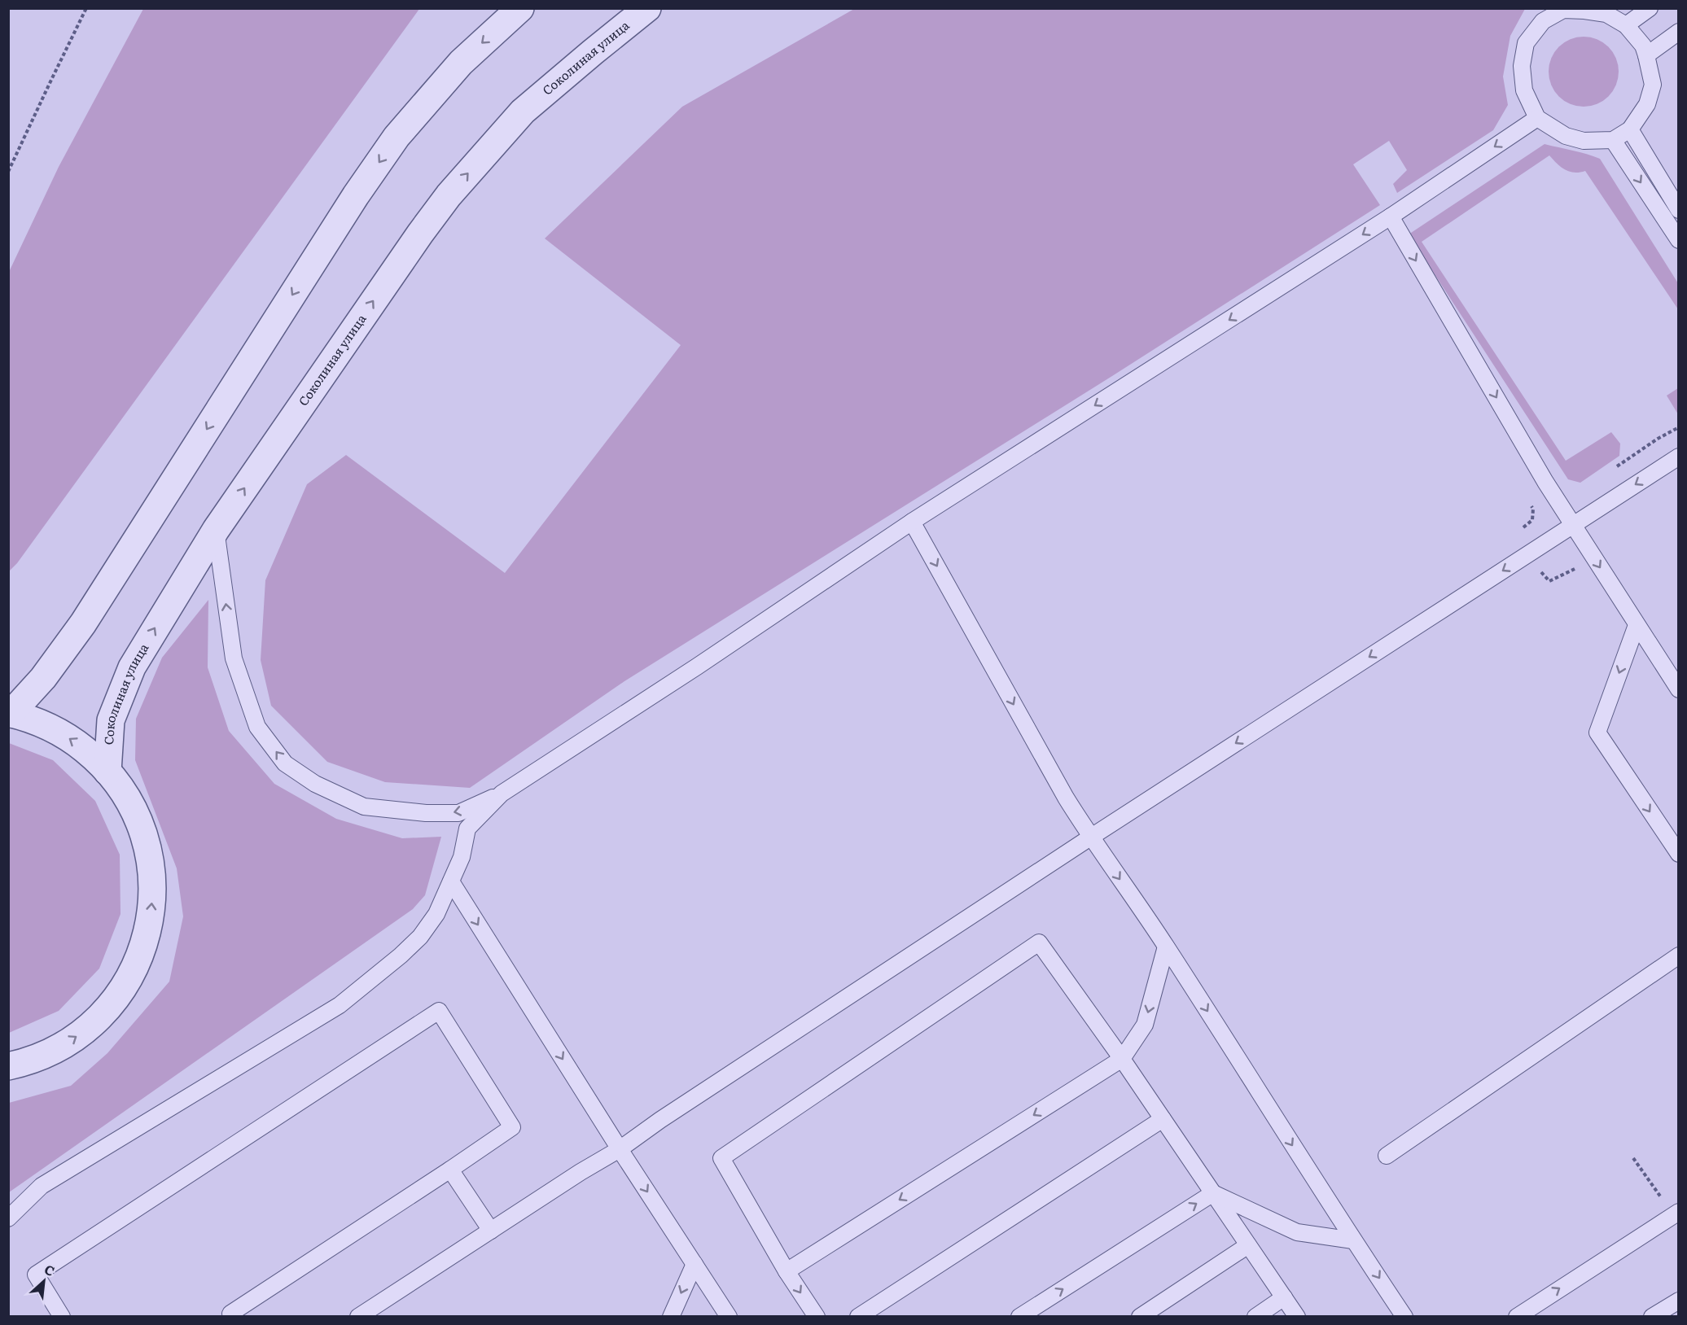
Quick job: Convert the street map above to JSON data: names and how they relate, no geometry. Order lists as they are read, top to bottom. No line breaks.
{"streets":{"street":["Соколиная улица"]},"north":"top right"}
